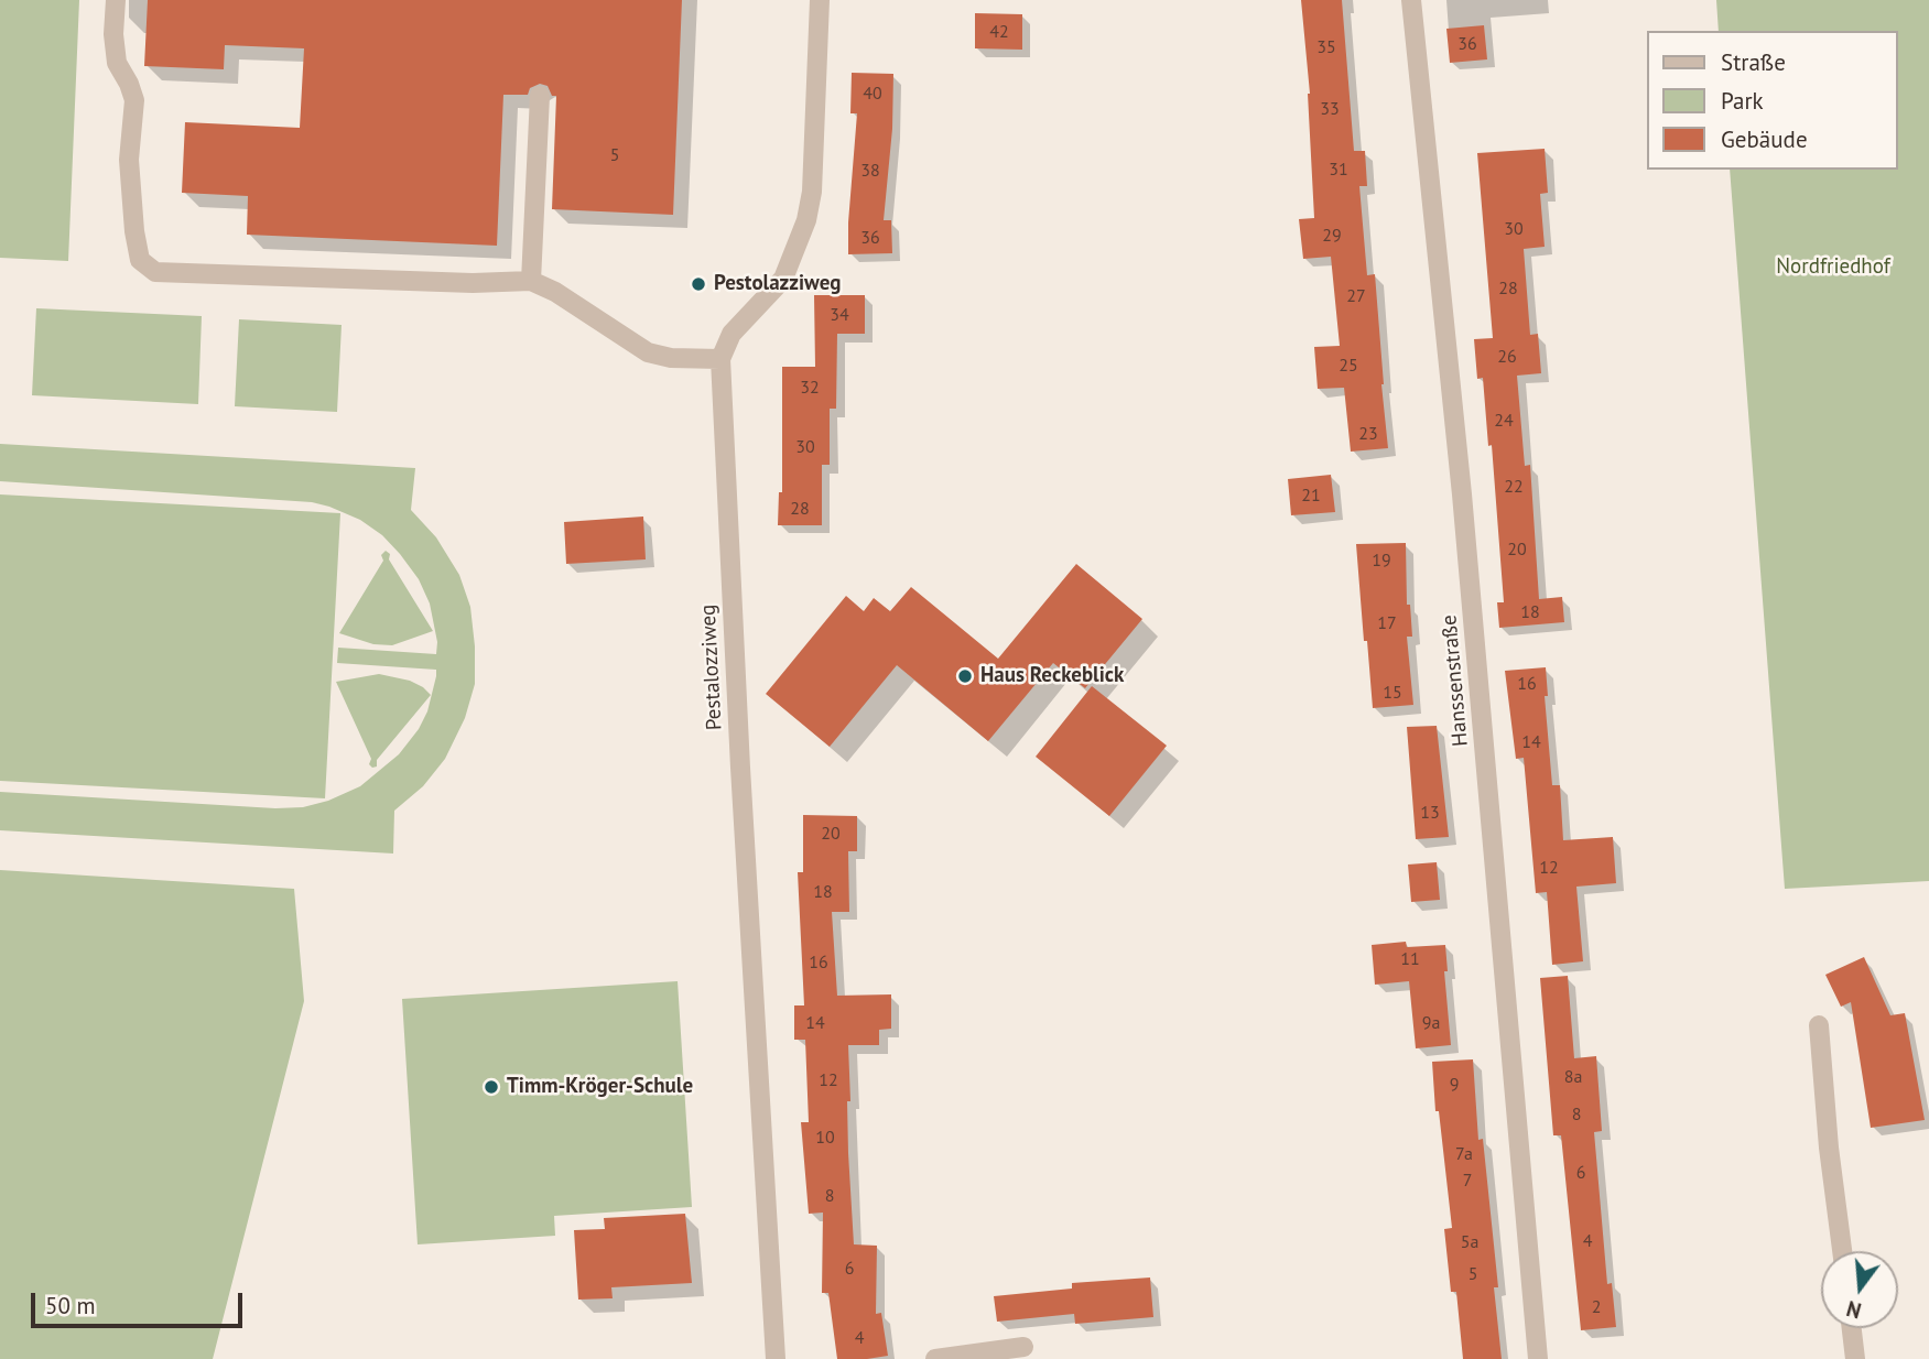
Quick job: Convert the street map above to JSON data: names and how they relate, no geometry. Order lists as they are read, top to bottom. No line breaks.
{"streets":{"street":["Pestalozziweg","Hanssenstraße"]},"parks":["Nordfriedhof"],"places":["Pestolazziweg","Haus Reckeblick","Timm-Kröger-Schule"],"house_numbers":["42","36","35","40","33","5","31","38","30","29","36","28","27","34","26","25","32","24","23","30","22","21","28","20","19","18","17","16","15","14","13","20","12","18","11","16","14","9a","8a","12","9","8","10","7a","6","7","8","4","5a","6","5","2","4"],"legend":["Straße","Park","Gebäude"],"scale_bar":"50 m","north":"bottom"}
